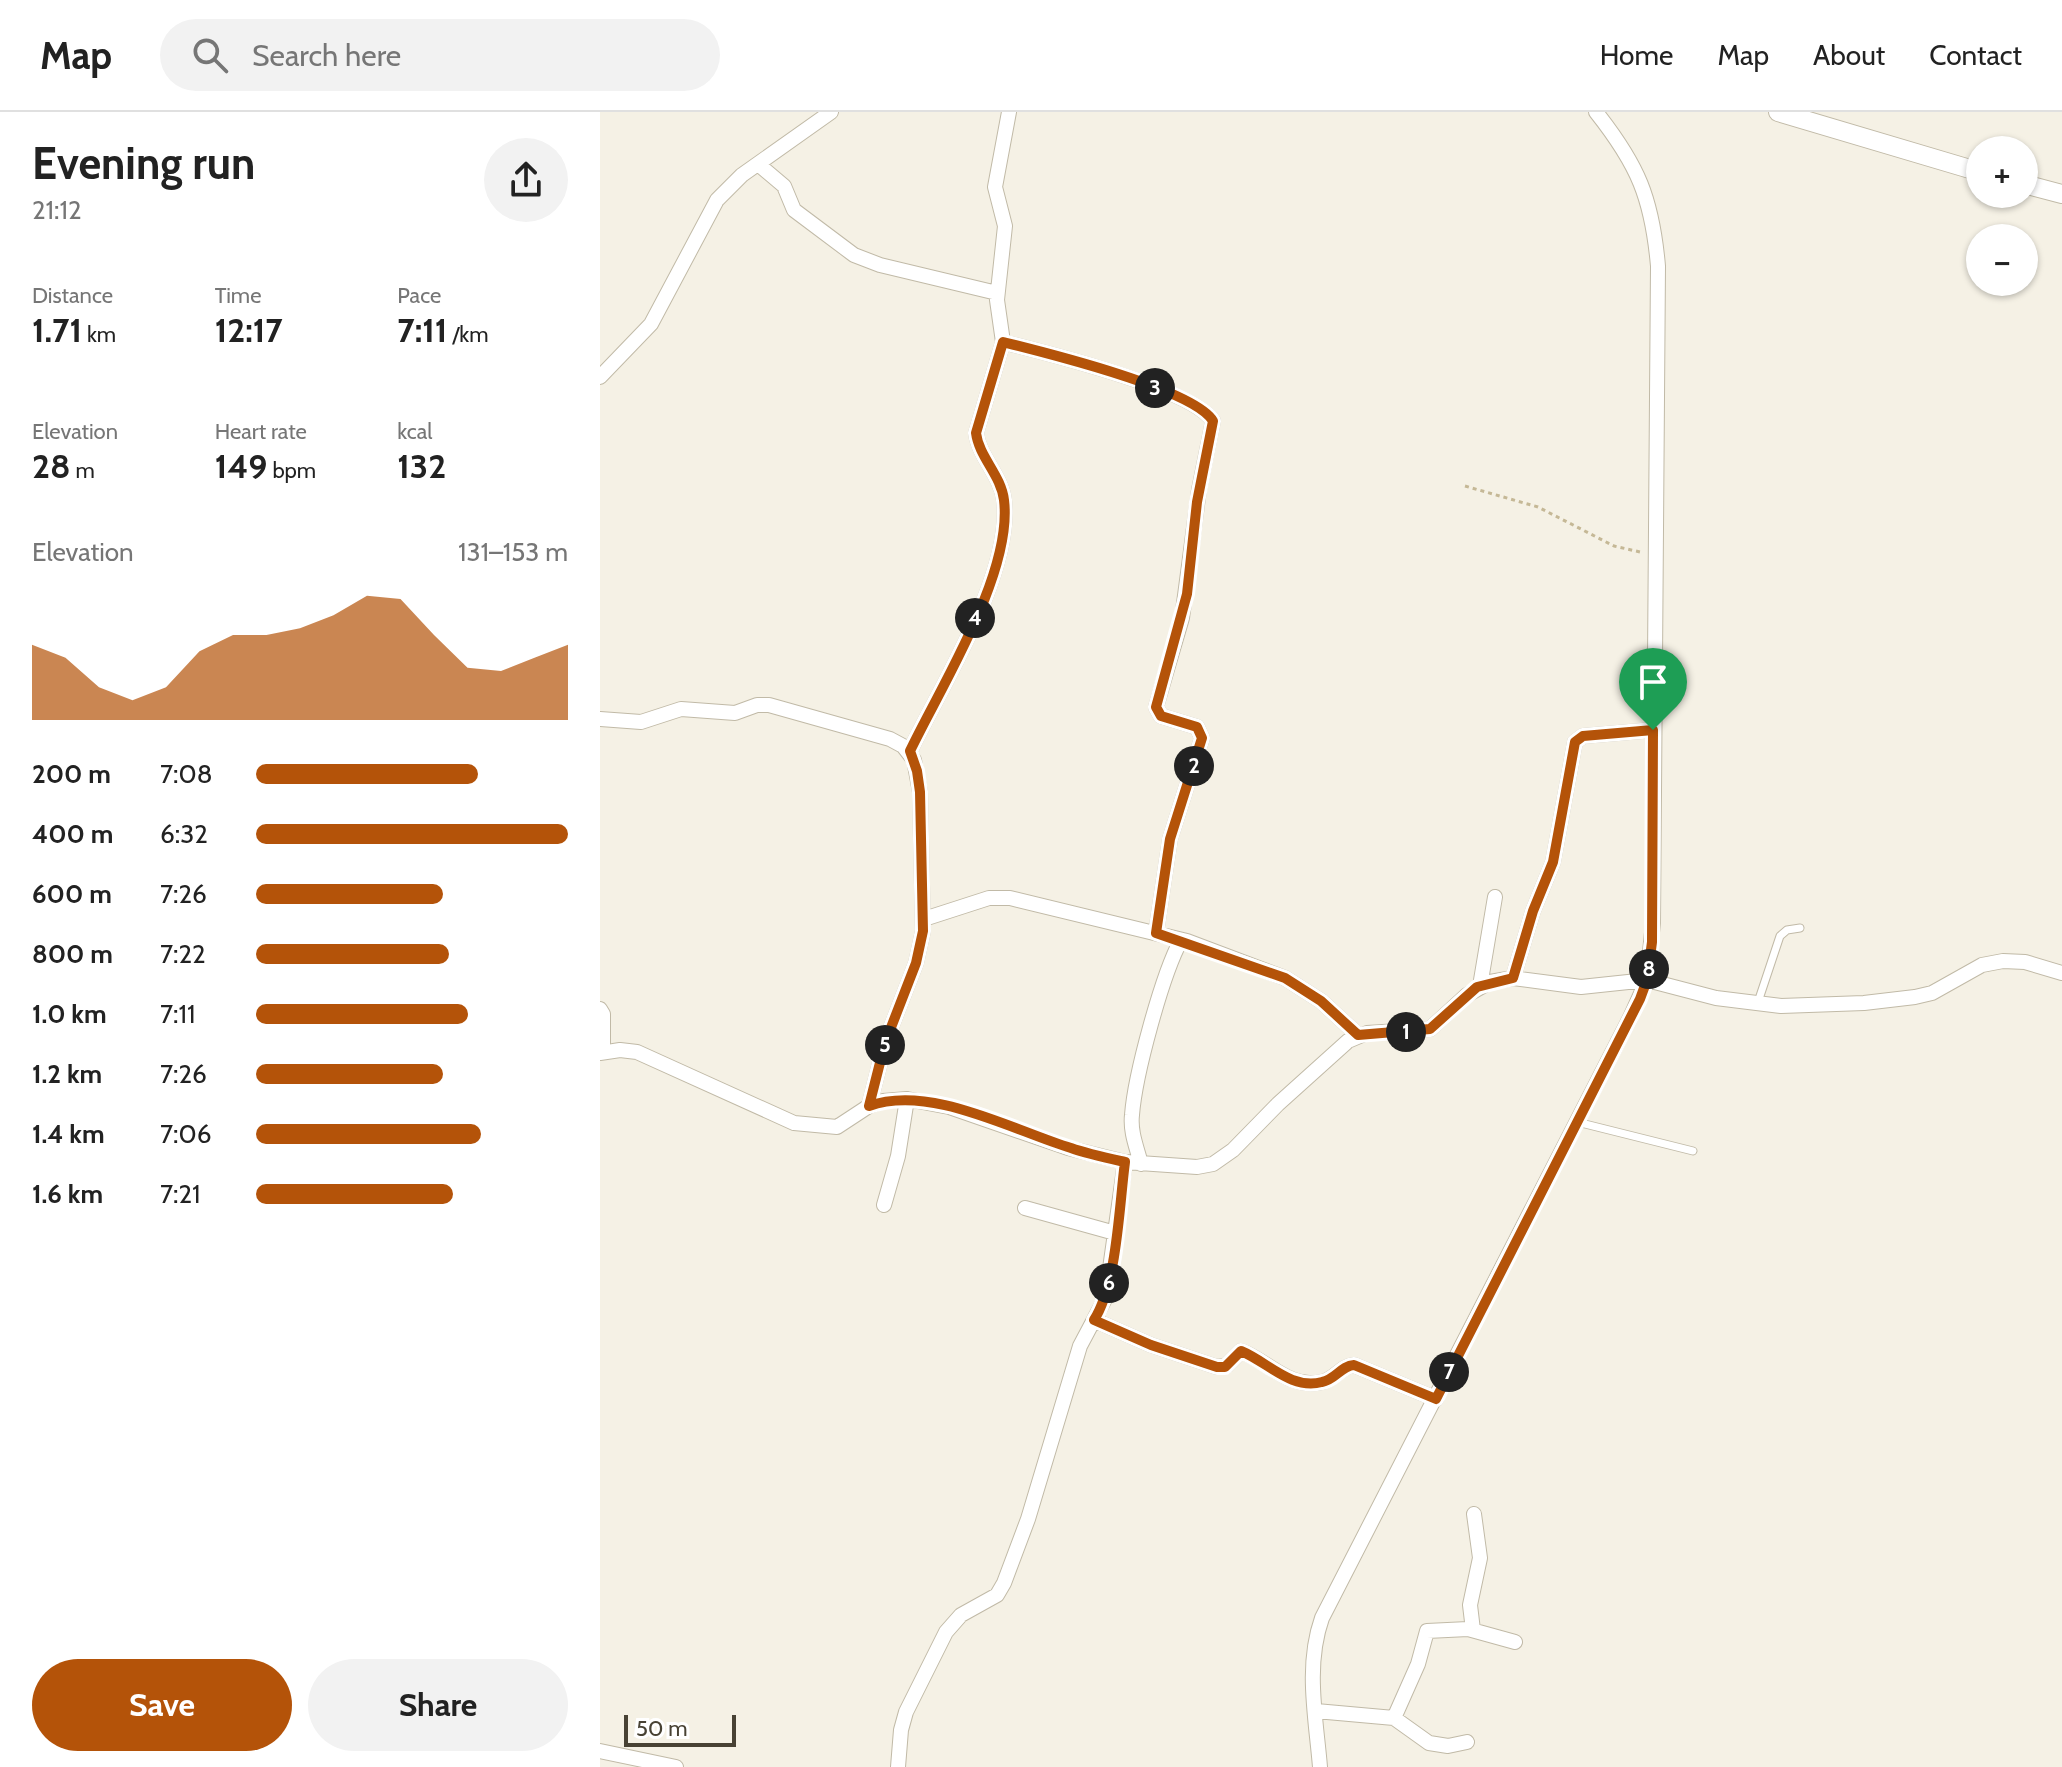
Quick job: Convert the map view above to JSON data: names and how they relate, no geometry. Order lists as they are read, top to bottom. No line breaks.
{"scale_bar":"50 m","page":{"header":"Map","search":"Search here","nav":["Home","Map","About","Contact"],"heading":["Evening run","21:12"],"map_buttons":["+","−"],"stats":[["Distance","1.71 km"],["Time","12:17"],["Pace","7:11 /km"],["Elevation","28 m"],["Heart rate","149 bpm"],["kcal","132"]],"pins":["3","4","2","8","1","5","6","7"],"chart":["Elevation","131–153 m"],"list":[{"name":"200 m","note":"7:08"},{"name":"400 m","note":"6:32"},{"name":"600 m","note":"7:26"},{"name":"800 m","note":"7:22"},{"name":"1.0 km","note":"7:11"},{"name":"1.2 km","note":"7:26"},{"name":"1.4 km","note":"7:06"},{"name":"1.6 km","note":"7:21"}],"buttons":["Save","Share"],"scale":"50 m"}}
